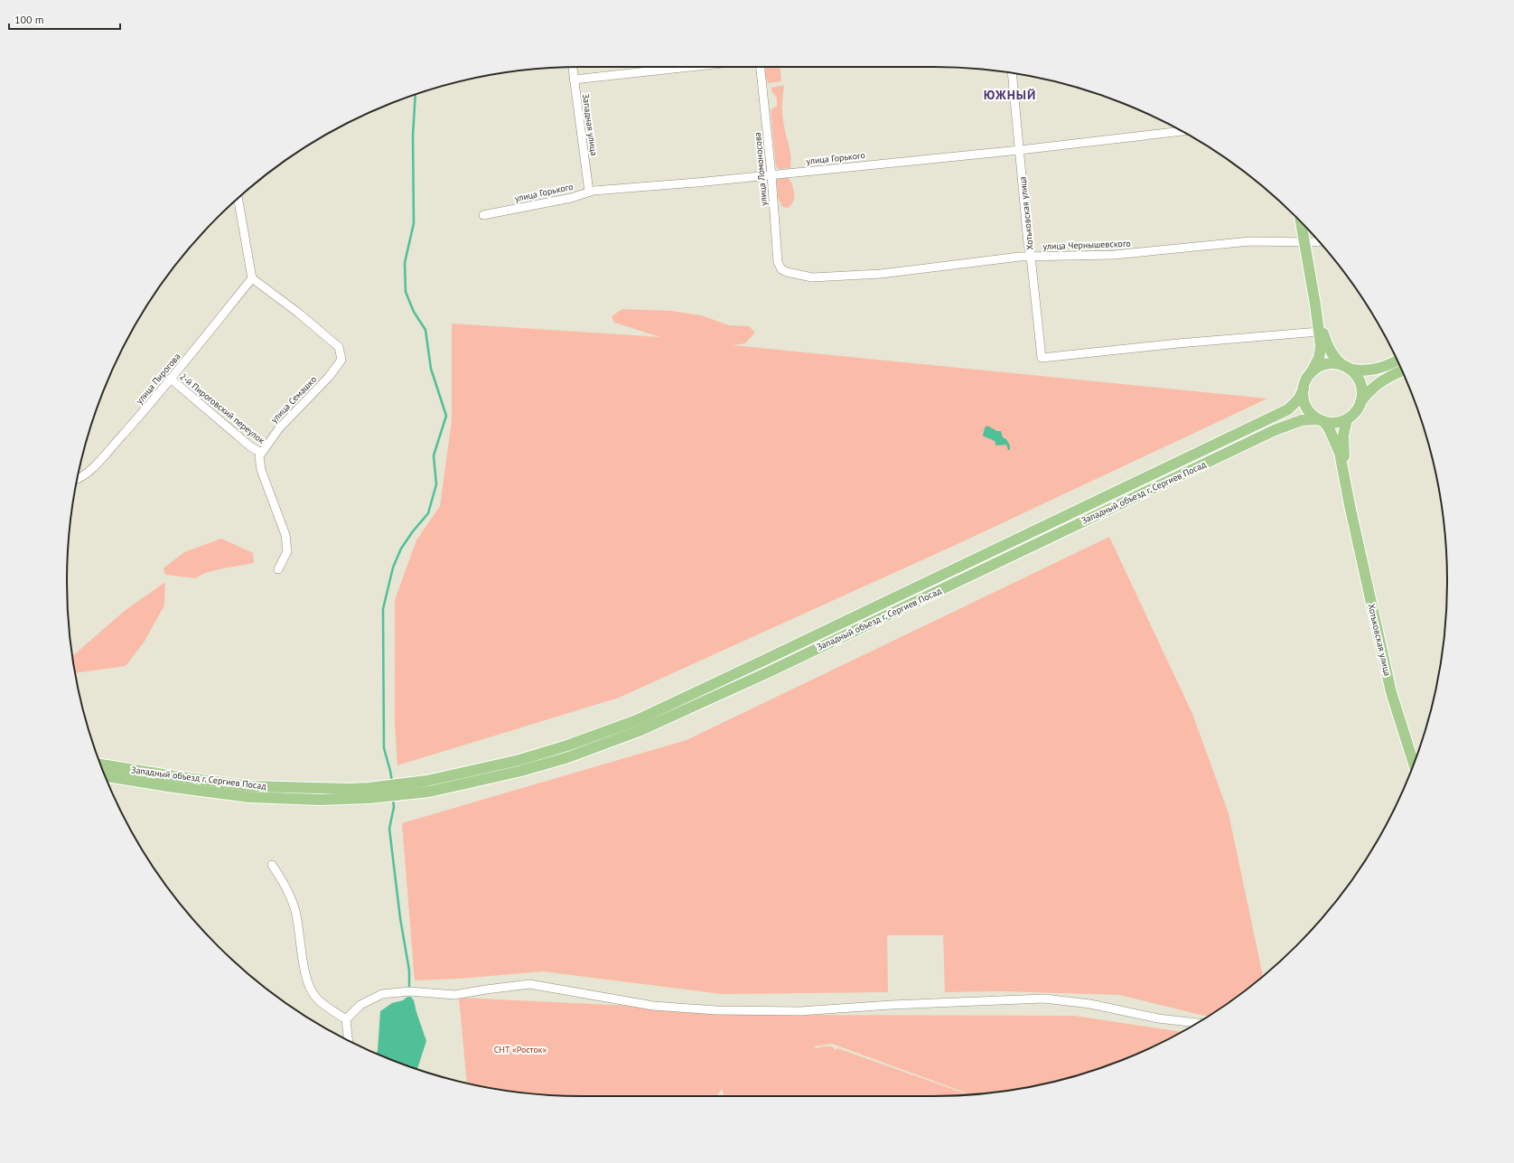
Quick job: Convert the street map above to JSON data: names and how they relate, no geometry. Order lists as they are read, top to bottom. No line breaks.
{"streets":{"main road":["Хотьковская улица","Западный объезд г. Сергиев Посад"],"street":["Западная улица","улица Горького","улица Ломоносова","улица Чернышевского","улица Пирогова","улица Семашко","2-й Пироговский переулок"]},"crossings":[["Западная улица","улица Горького"],["улица Горького","улица Ломоносова"],["улица Горького","Хотьковская улица"],["улица Ломоносова","улица Чернышевского"],["Хотьковская улица","улица Чернышевского"],["улица Пирогова","улица Семашко"],["улица Пирогова","2-й Пироговский переулок"],["улица Семашко","2-й Пироговский переулок"]],"districts":["ЮЖНЫЙ"],"parks":["СНТ «Росток»"],"scale_bar":"100 m"}
